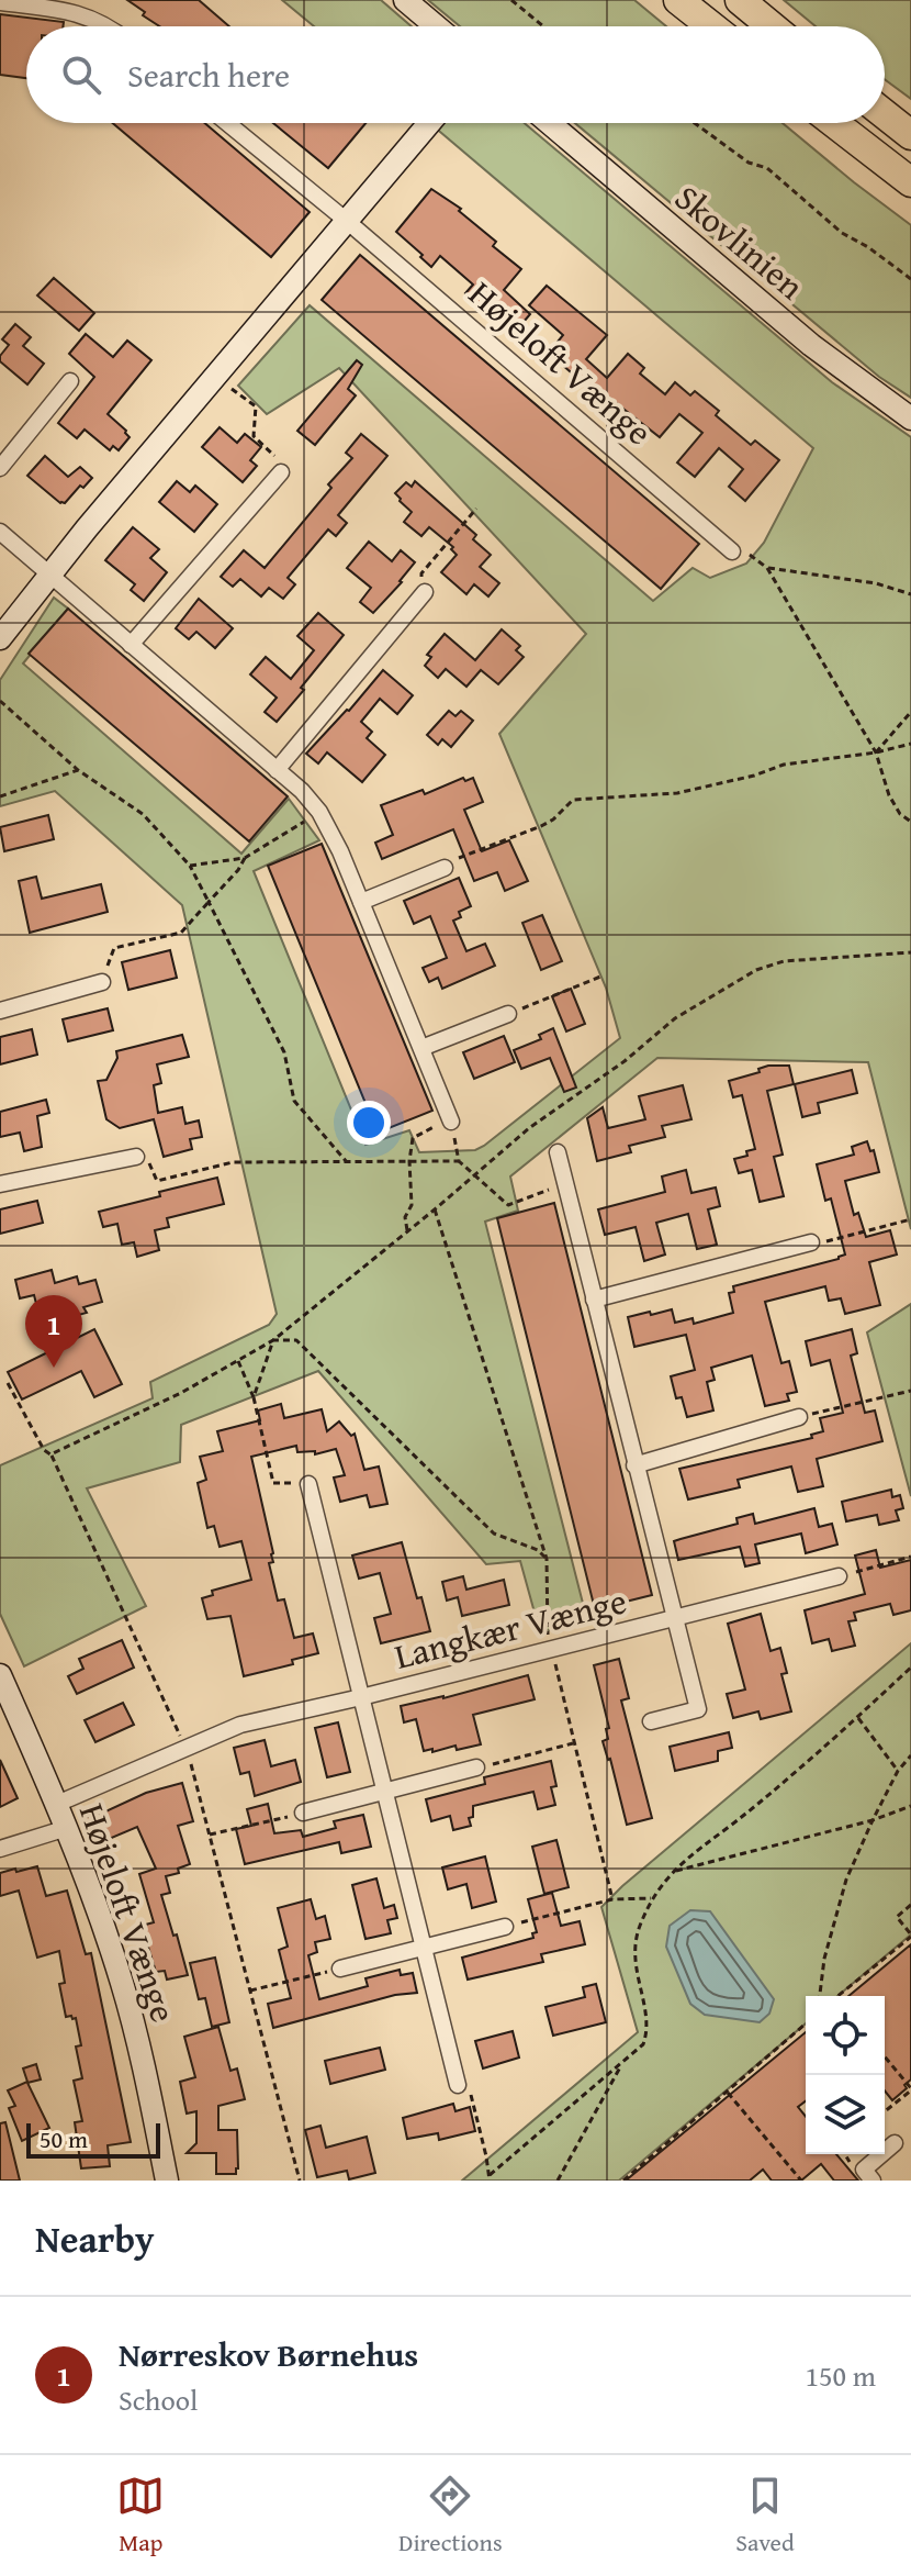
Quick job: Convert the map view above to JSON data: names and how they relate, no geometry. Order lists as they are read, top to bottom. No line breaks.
{"streets":{"street":["Skovlinien","Højeloft Vænge","Langkær Vænge"]},"crossings":[["Højeloft Vænge","Langkær Vænge"]],"scale_bar":"50 m","page":{"search":"Search here","pins":"1","scale":"50 m","heading":"Nearby","list":[{"mark":"1","name":"Nørreskov Børnehus","note":"School","value":"150 m"}],"nav":["Map","Directions","Saved"]}}
